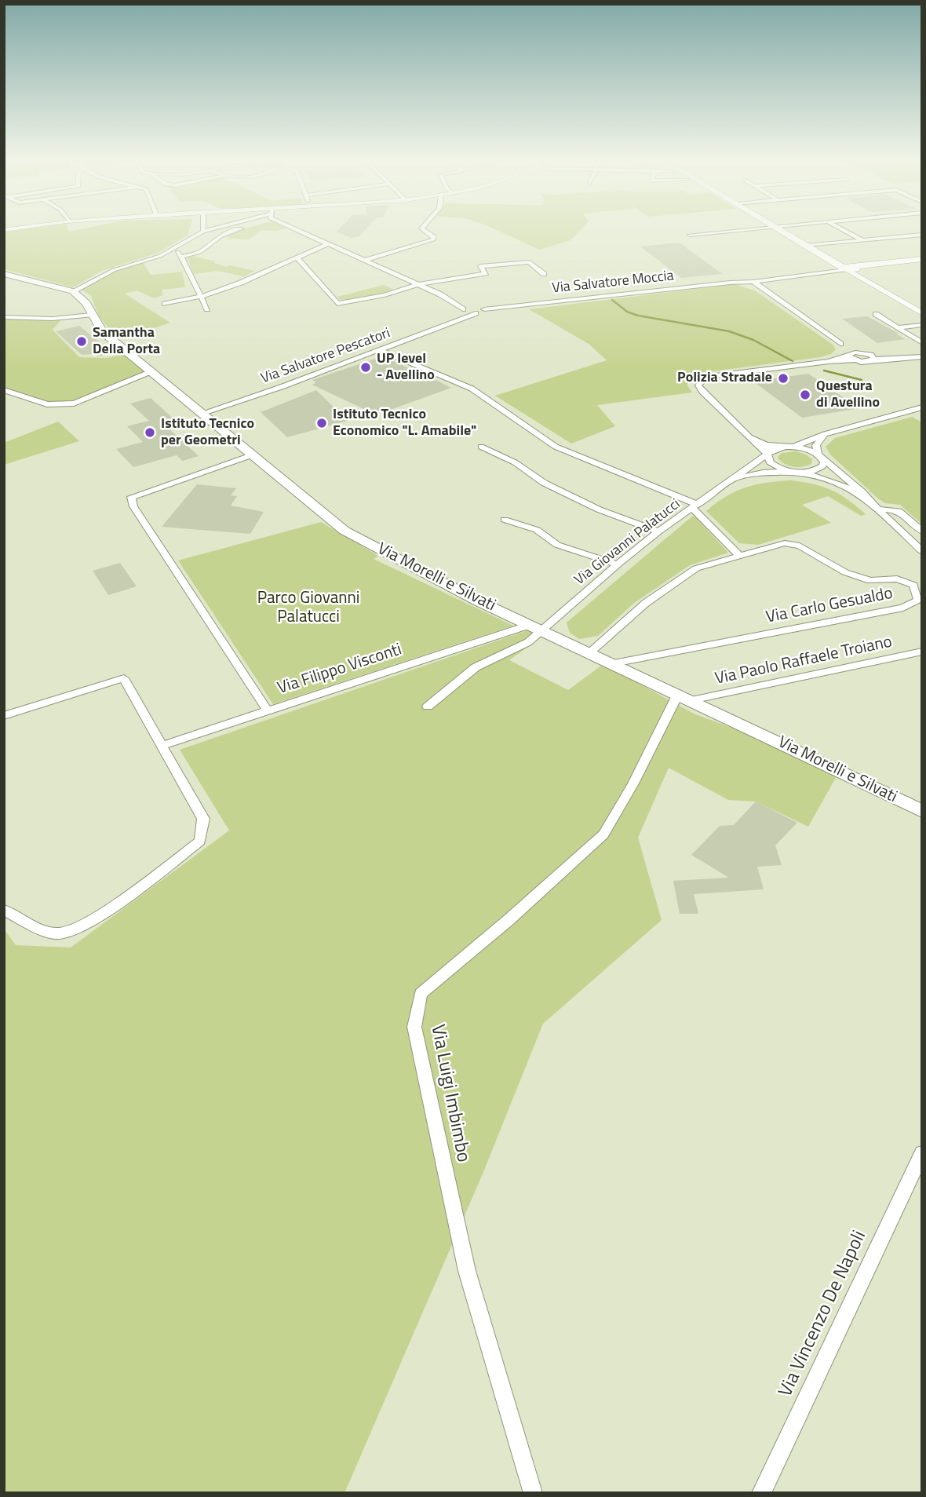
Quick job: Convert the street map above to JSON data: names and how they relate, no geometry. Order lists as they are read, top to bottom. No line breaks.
{"streets":{"main road":["Via Morelli e Silvati"],"street":["Via Salvatore Moccia","Via Salvatore Pescatori","Via Giovanni Palatucci","Via Carlo Gesualdo","Via Paolo Raffaele Troiano","Via Filippo Visconti","Via Luigi Imbimbo","Via Vincenzo De Napoli"]},"crossings":[["Via Salvatore Moccia","Via Salvatore Pescatori"],["Via Salvatore Pescatori","Via Morelli e Silvati"],["Via Giovanni Palatucci","Via Morelli e Silvati"],["Via Giovanni Palatucci","Via Filippo Visconti"],["Via Morelli e Silvati","Via Carlo Gesualdo"],["Via Morelli e Silvati","Via Paolo Raffaele Troiano"],["Via Morelli e Silvati","Via Filippo Visconti"],["Via Morelli e Silvati","Via Luigi Imbimbo"],["Via Paolo Raffaele Troiano","Via Luigi Imbimbo"]],"parks":["Parco Giovanni Palatucci"],"places":["Samantha Della Porta","UP level - Avellino","Polizia Stradale","Questura di Avellino","Istituto Tecnico Economico \"L. Amabile\"","Istituto Tecnico per Geometri"]}
